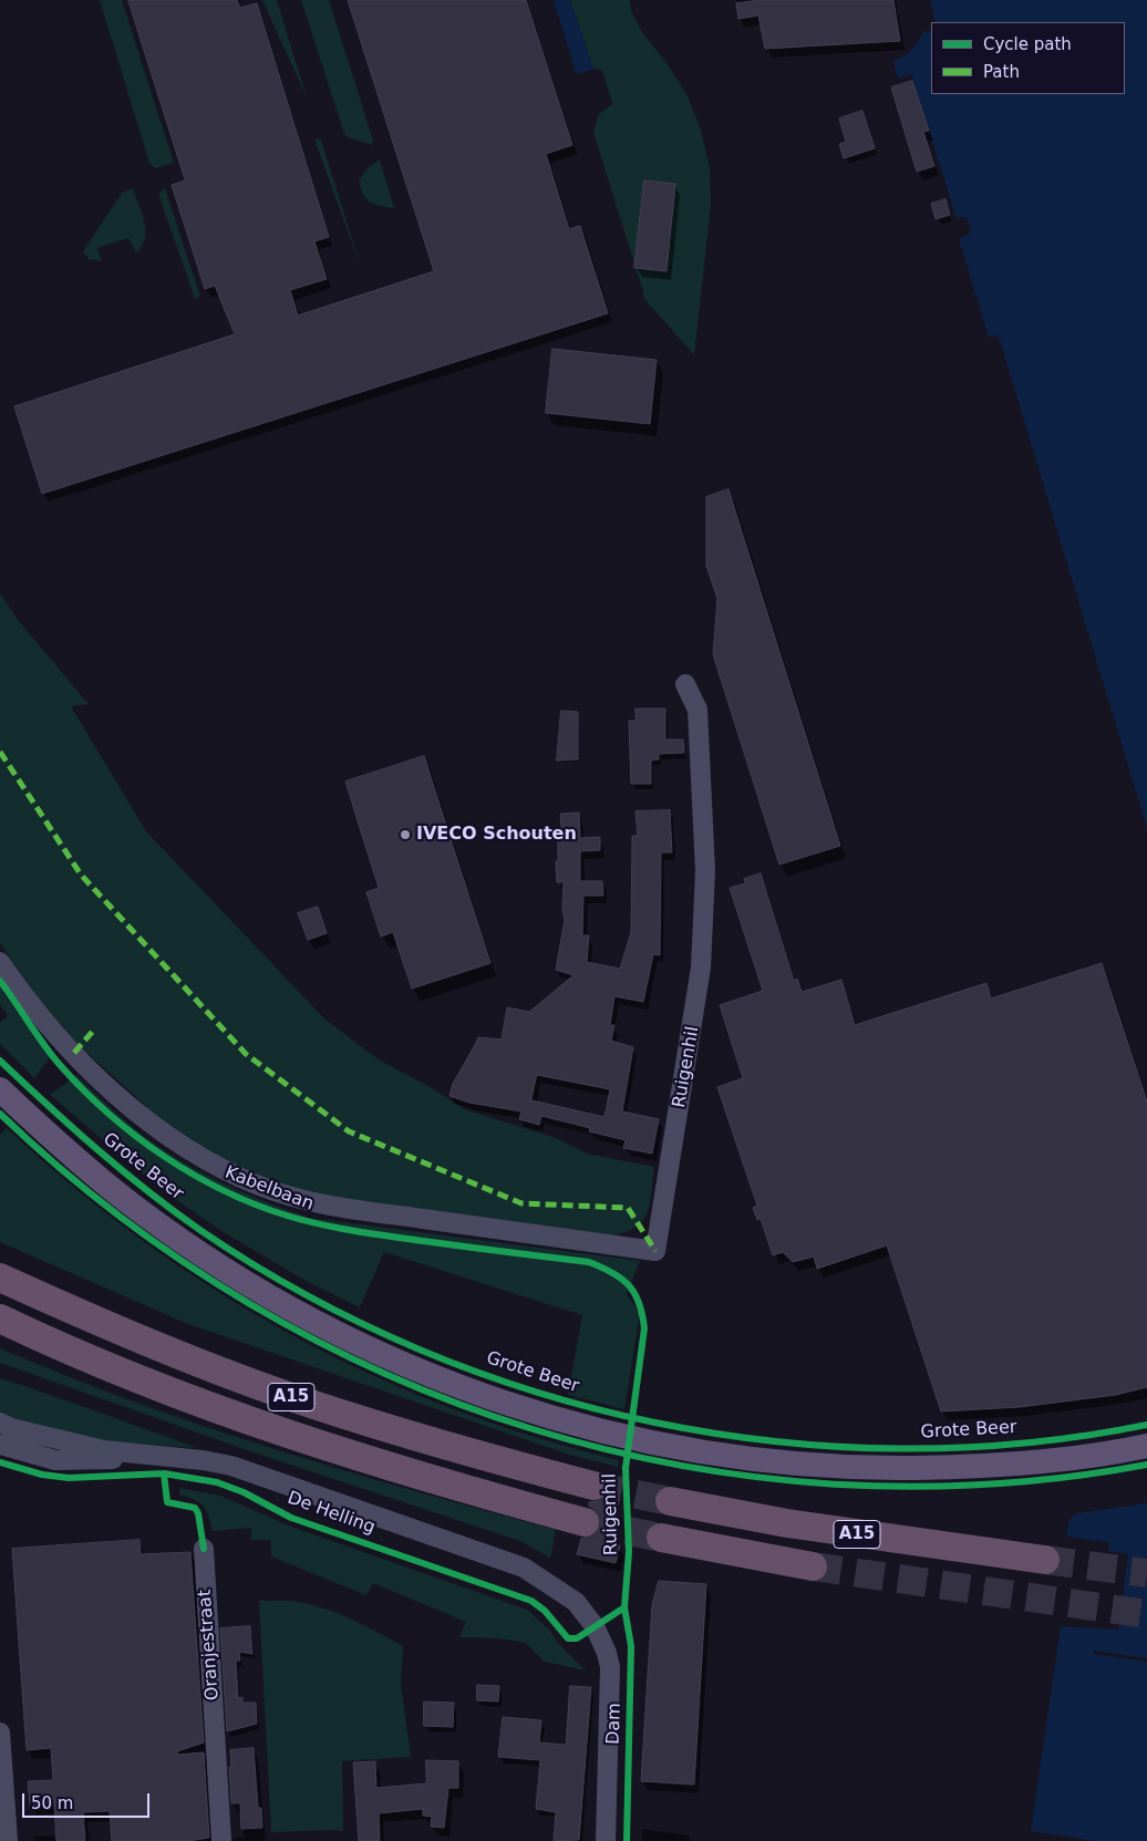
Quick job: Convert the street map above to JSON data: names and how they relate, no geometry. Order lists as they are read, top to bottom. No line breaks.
{"streets":{"highway":["A15"],"main road":["Grote Beer"],"street":["Ruigenhil","Kabelbaan","De Helling","Oranjestraat"],"cycle path":["Dam"]},"crossings":[["Ruigenhil","Kabelbaan"]],"places":["IVECO Schouten"],"legend":["Cycle path","Path"],"scale_bar":"50 m"}
